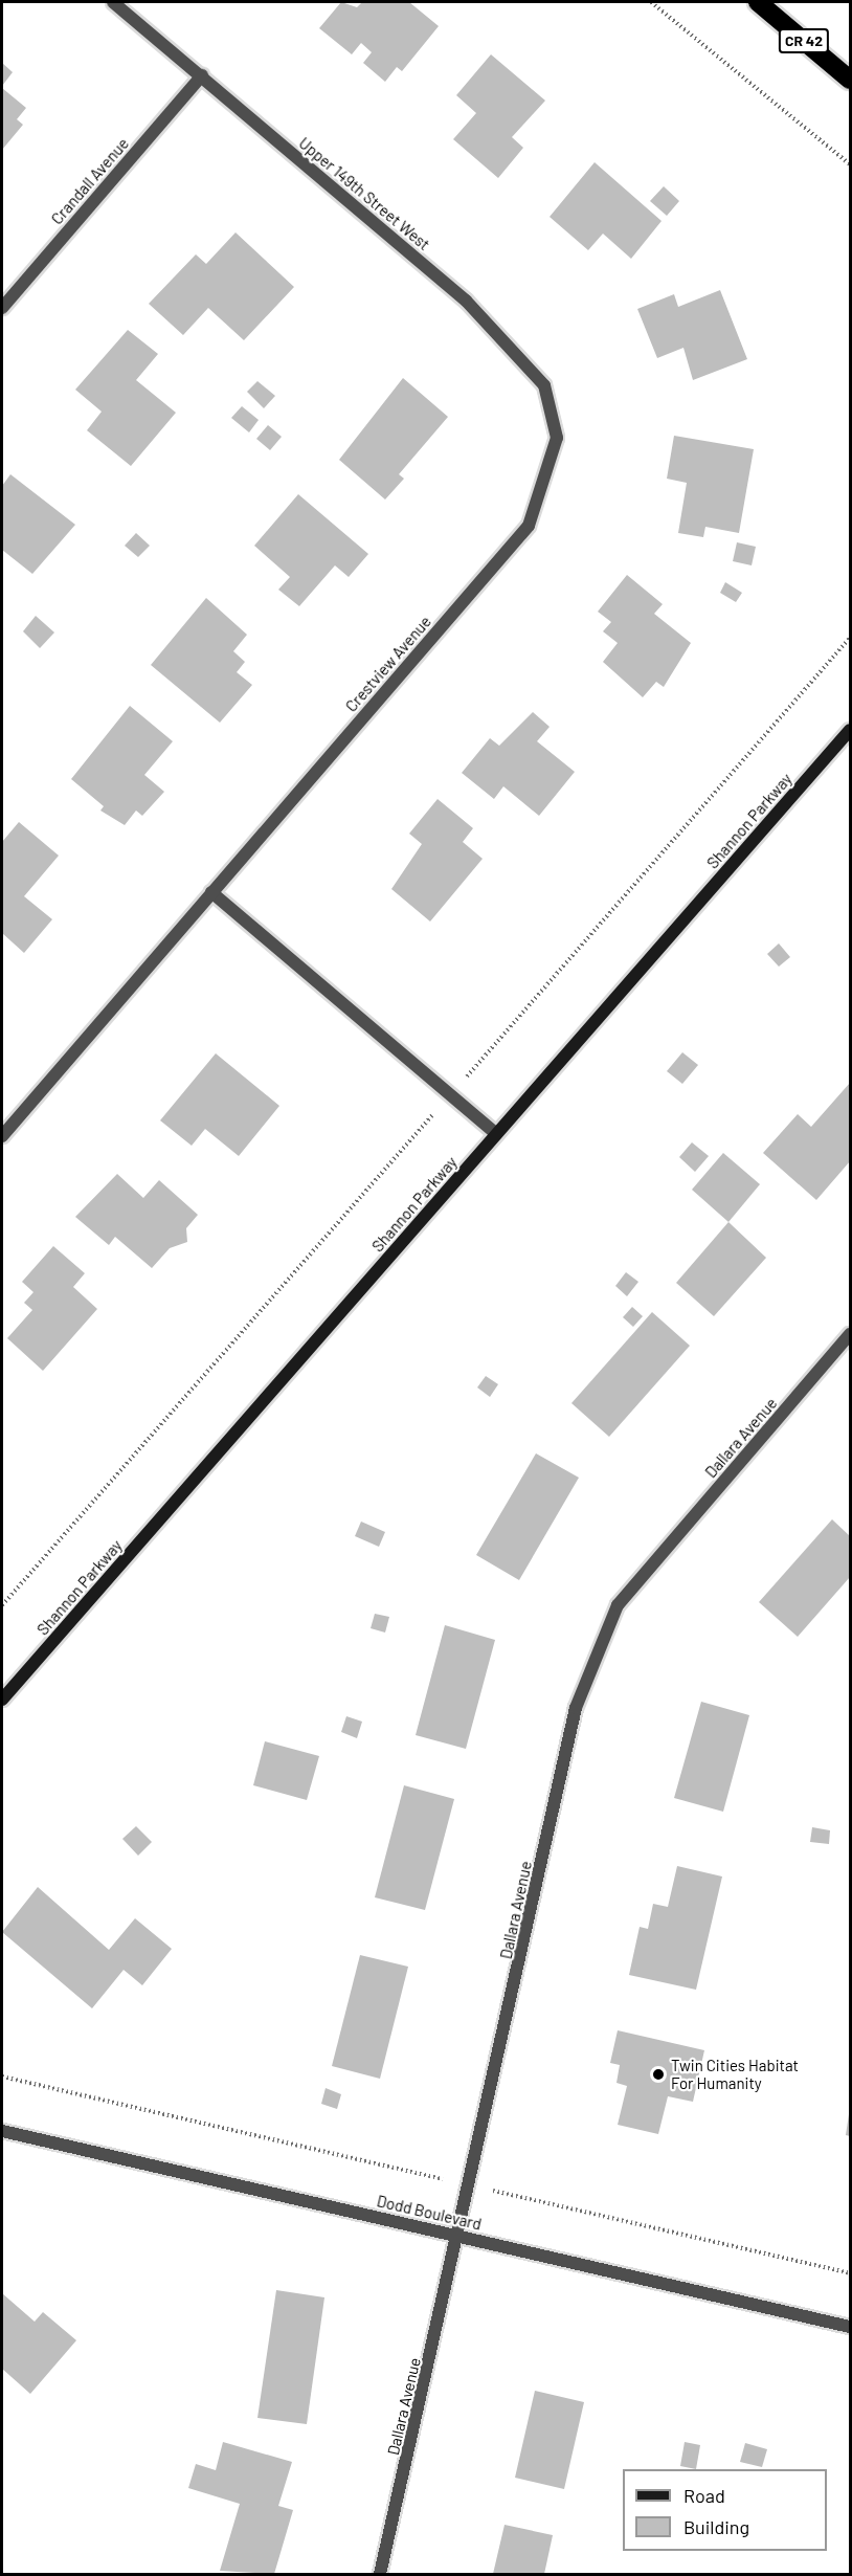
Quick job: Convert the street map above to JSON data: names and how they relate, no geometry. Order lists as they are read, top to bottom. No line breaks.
{"streets":{"highway":["CR 42"],"street":["Crandall Avenue","Upper 149th Street West","Crestview Avenue","Shannon Parkway","Dallara Avenue","Dodd Boulevard"]},"crossings":[["Crandall Avenue","Upper 149th Street West"],["Upper 149th Street West","Crestview Avenue"],["Dallara Avenue","Dodd Boulevard"]],"places":["Twin Cities Habitat For Humanity"],"legend":["Road","Building"]}
